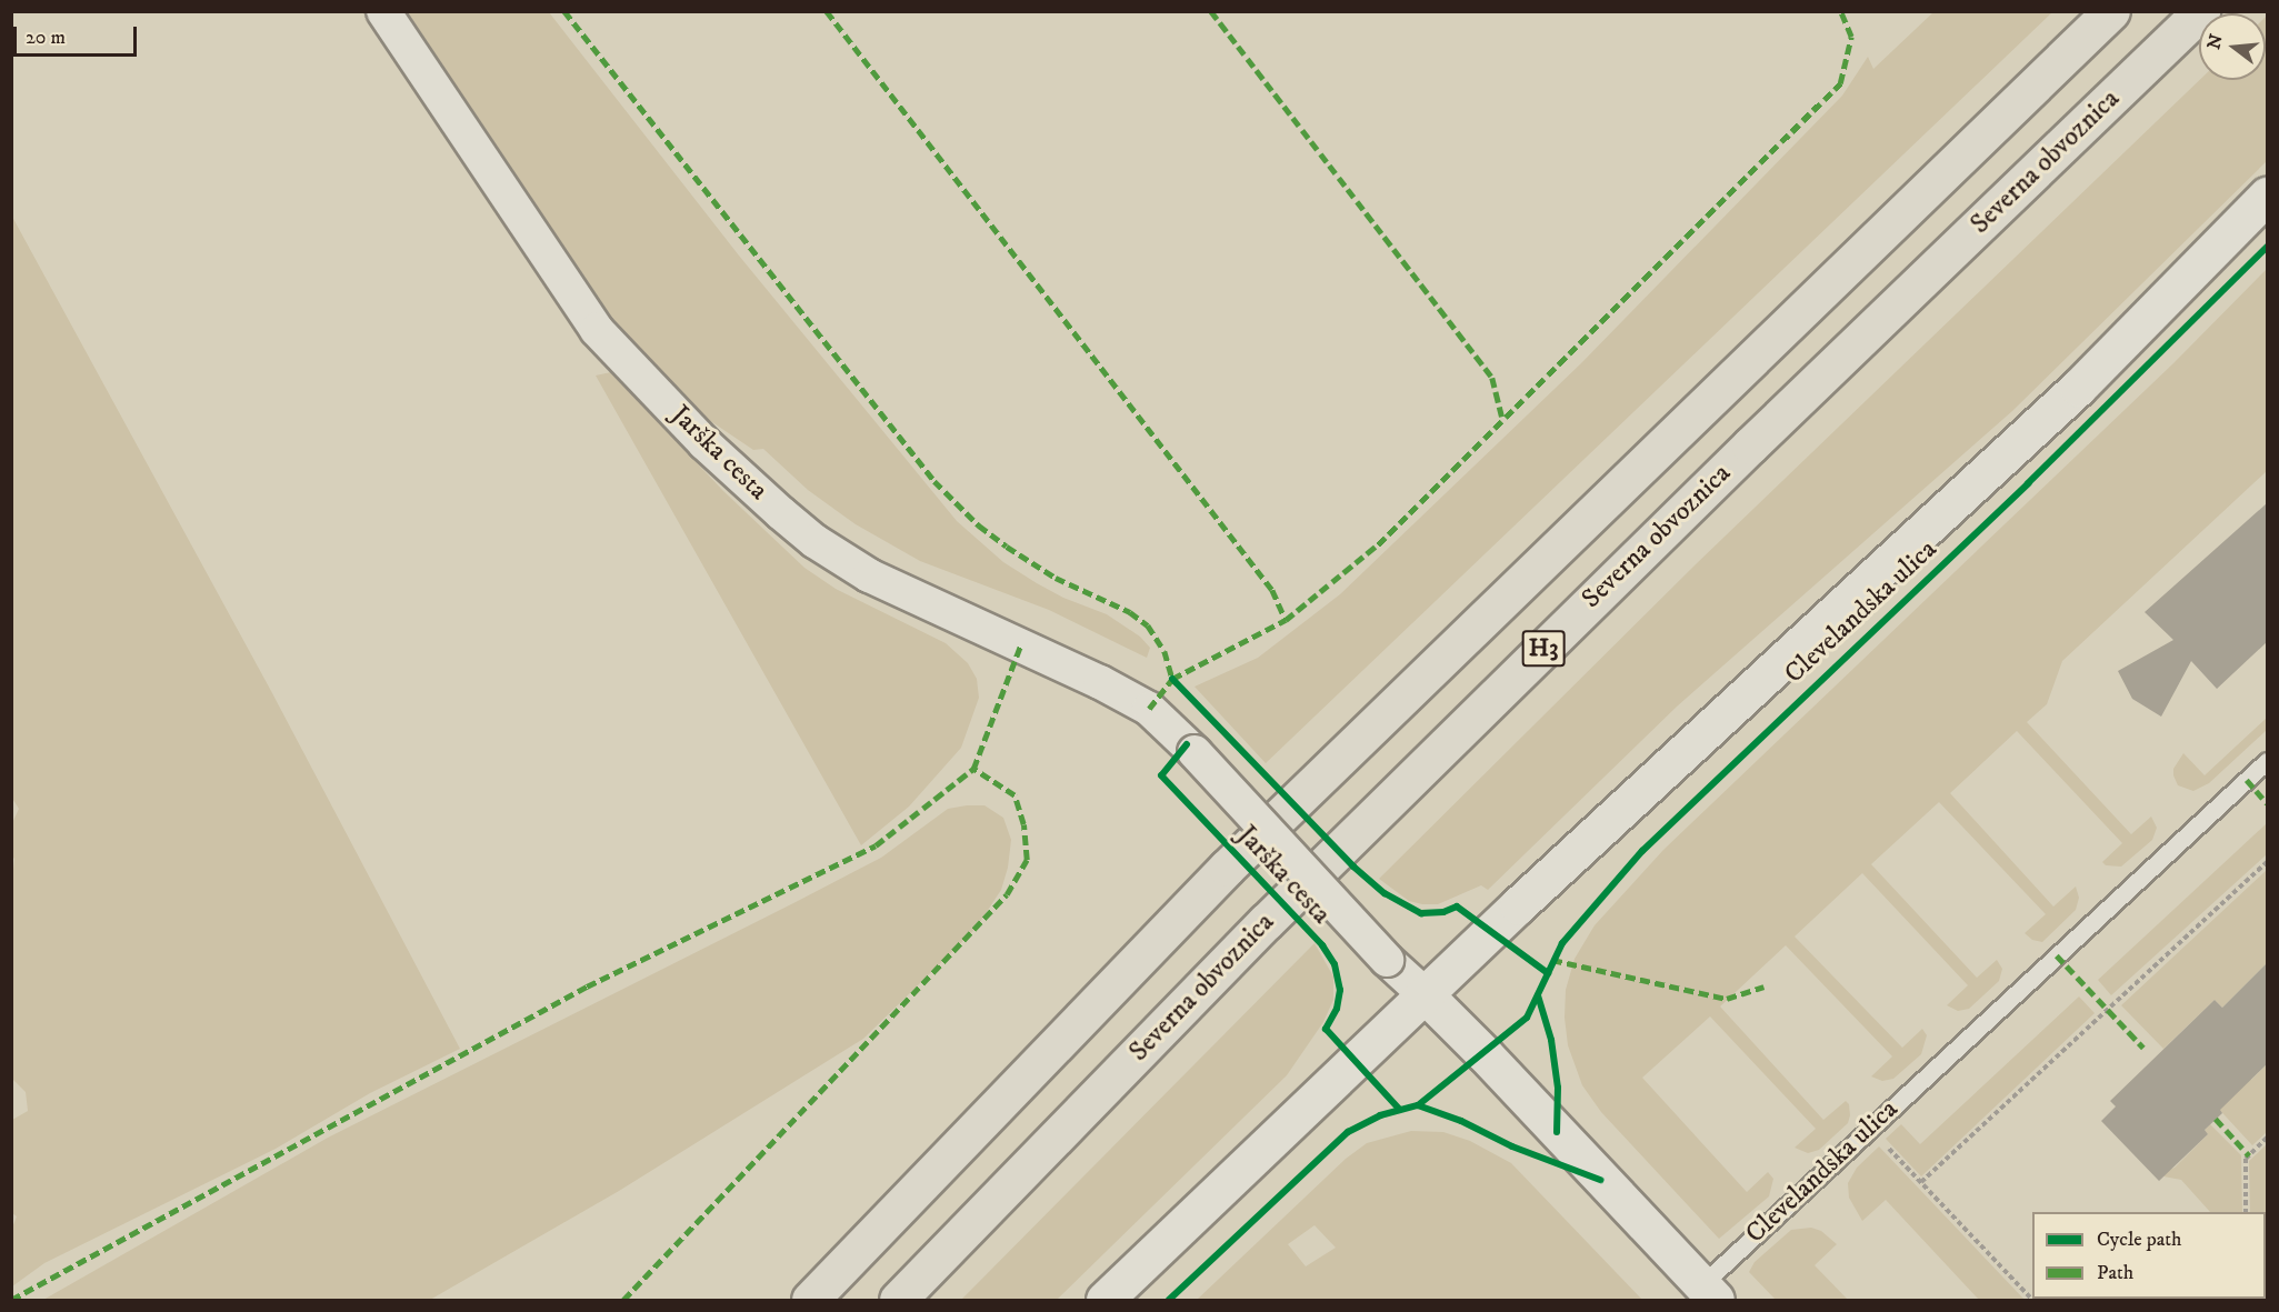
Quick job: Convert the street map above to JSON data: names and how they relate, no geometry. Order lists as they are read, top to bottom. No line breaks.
{"streets":{"highway":["Severna obvoznica","H3"],"street":["Jarška cesta","Clevelandska ulica"]},"crossings":[["Jarška cesta","Clevelandska ulica"]],"legend":["Cycle path","Path"],"scale_bar":"20 m","north":"left"}
